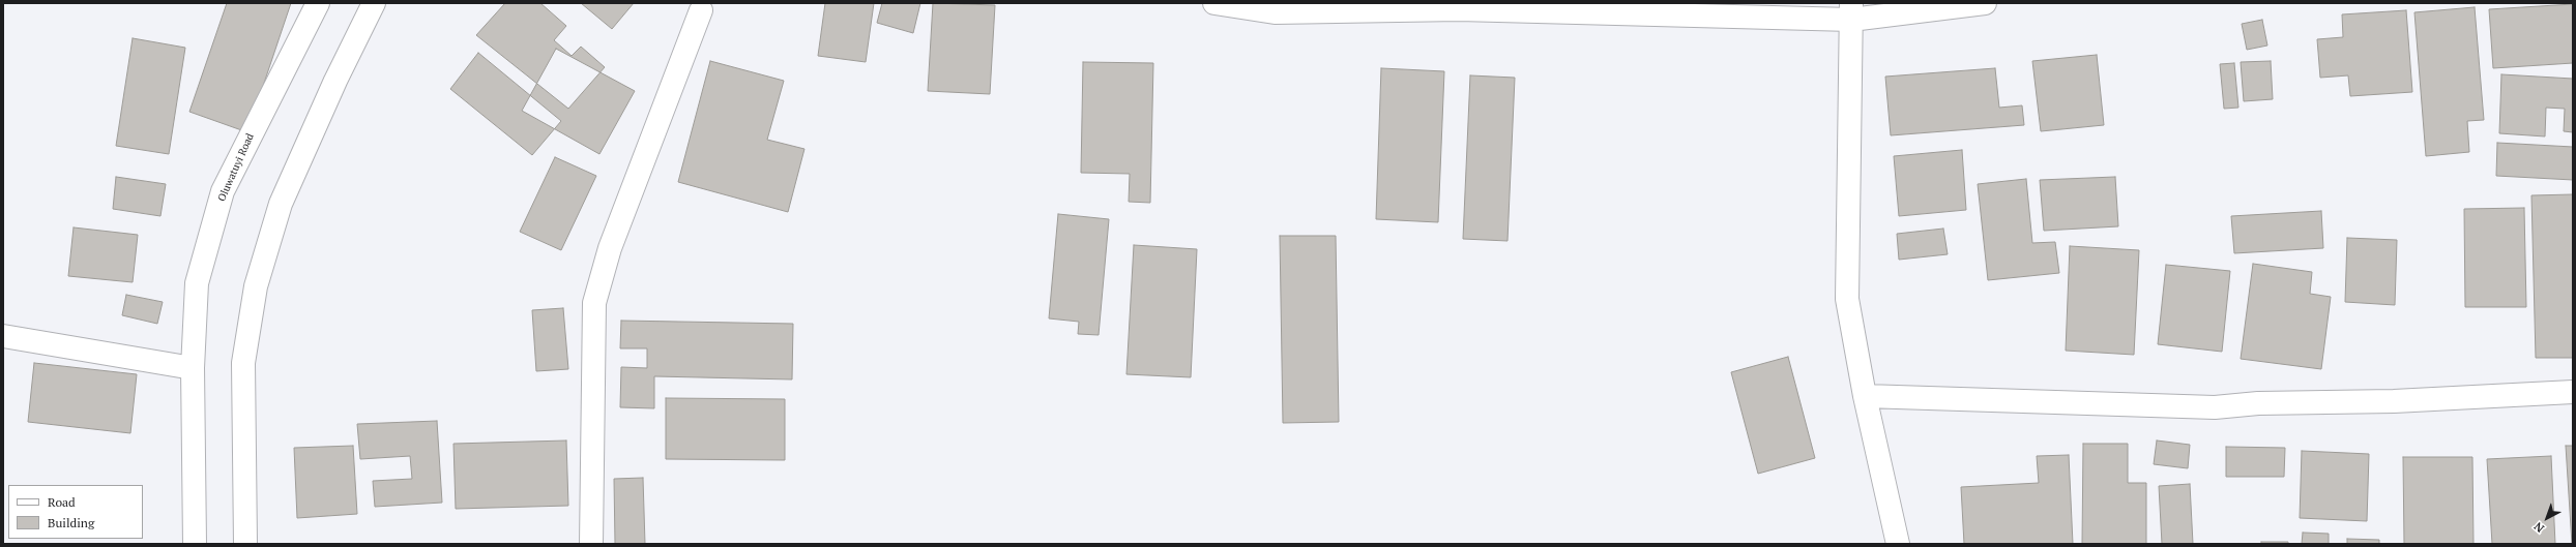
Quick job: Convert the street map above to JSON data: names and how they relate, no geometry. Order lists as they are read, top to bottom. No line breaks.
{"streets":{"street":["Oluwatuyi Road"]},"legend":["Road","Building"],"north":"bottom left"}
